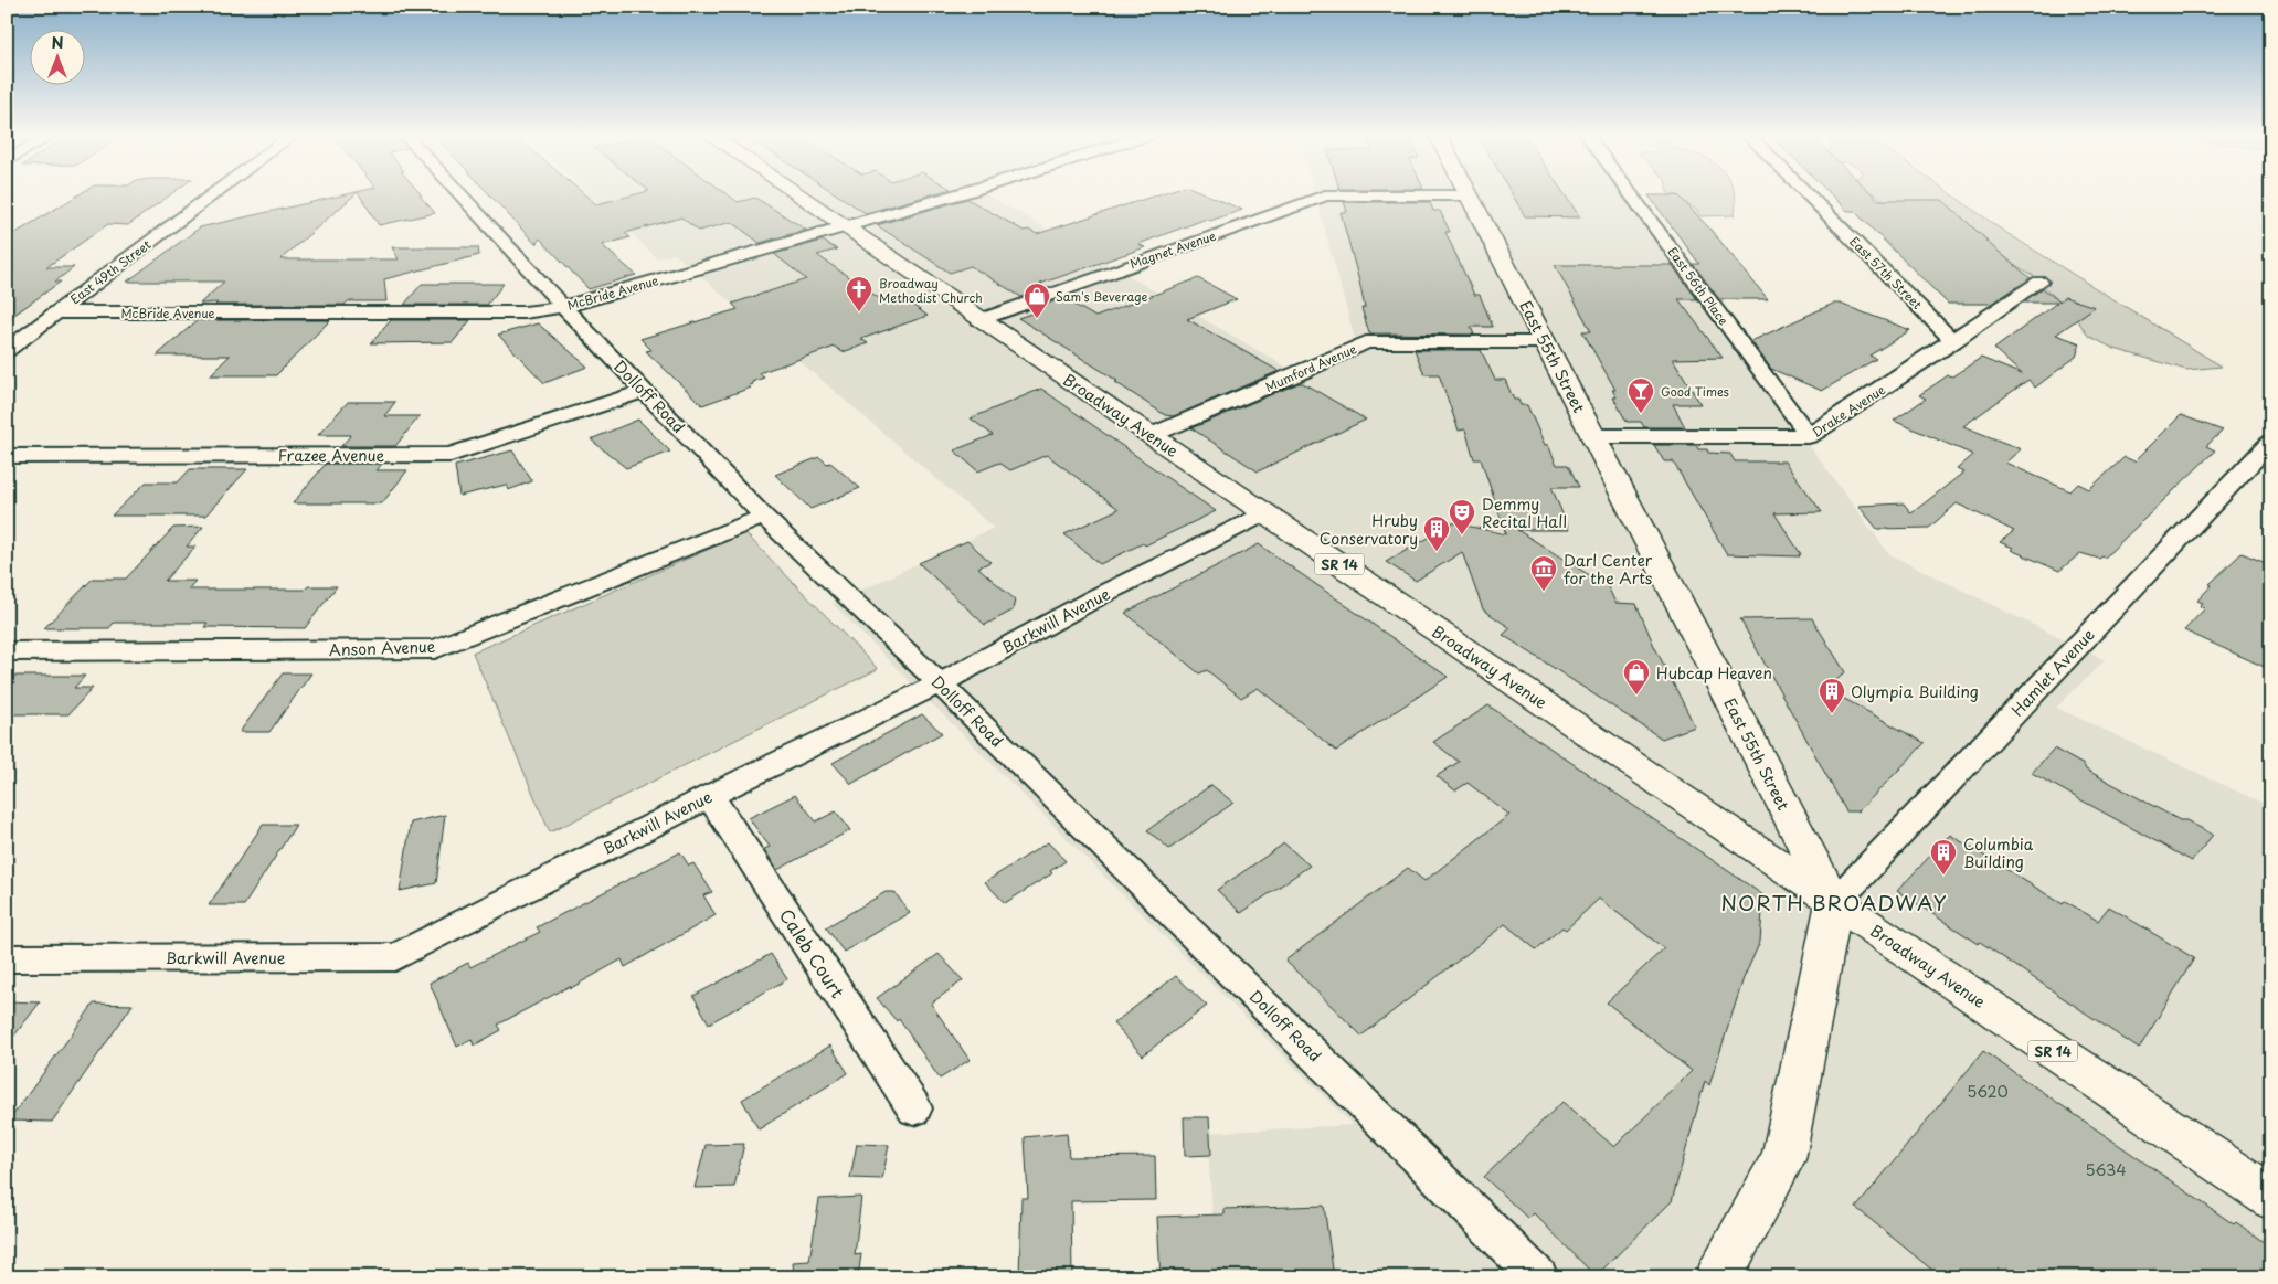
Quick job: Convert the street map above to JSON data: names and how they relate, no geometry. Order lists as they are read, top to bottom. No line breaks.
{"streets":{"main road":["East 55th Street","Broadway Avenue","SR 14"],"street":["Magnet Avenue","East 49th Street","East 57th Street","East 56th Place","McBride Avenue","Mumford Avenue","Dolloff Road","Drake Avenue","Frazee Avenue","Barkwill Avenue","Anson Avenue","Hamlet Avenue","Caleb Court"]},"crossings":[["Magnet Avenue","East 55th Street"],["Magnet Avenue","Broadway Avenue"],["East 49th Street","McBride Avenue"],["East 57th Street","Drake Avenue"],["East 56th Place","Drake Avenue"],["McBride Avenue","Dolloff Road"],["McBride Avenue","Broadway Avenue"],["East 55th Street","Mumford Avenue"],["East 55th Street","Drake Avenue"],["East 55th Street","Broadway Avenue"],["East 55th Street","Hamlet Avenue"],["Mumford Avenue","Broadway Avenue"],["Dolloff Road","Frazee Avenue"],["Dolloff Road","Barkwill Avenue"],["Dolloff Road","Anson Avenue"],["Broadway Avenue","Barkwill Avenue"],["Broadway Avenue","Hamlet Avenue"],["Barkwill Avenue","Caleb Court"]],"districts":["NORTH BROADWAY"],"places":{"church":["Broadway Methodist Church"],"shop":["Sam's Beverage","Hubcap Heaven"],"bar":["Good Times"],"theatre":["Demmy Recital Hall"],"building":["Hruby Conservatory","Olympia Building","Columbia Building"],"museum":["Darl Center for the Arts"]},"house_numbers":["5620","5634"],"north":"top"}
